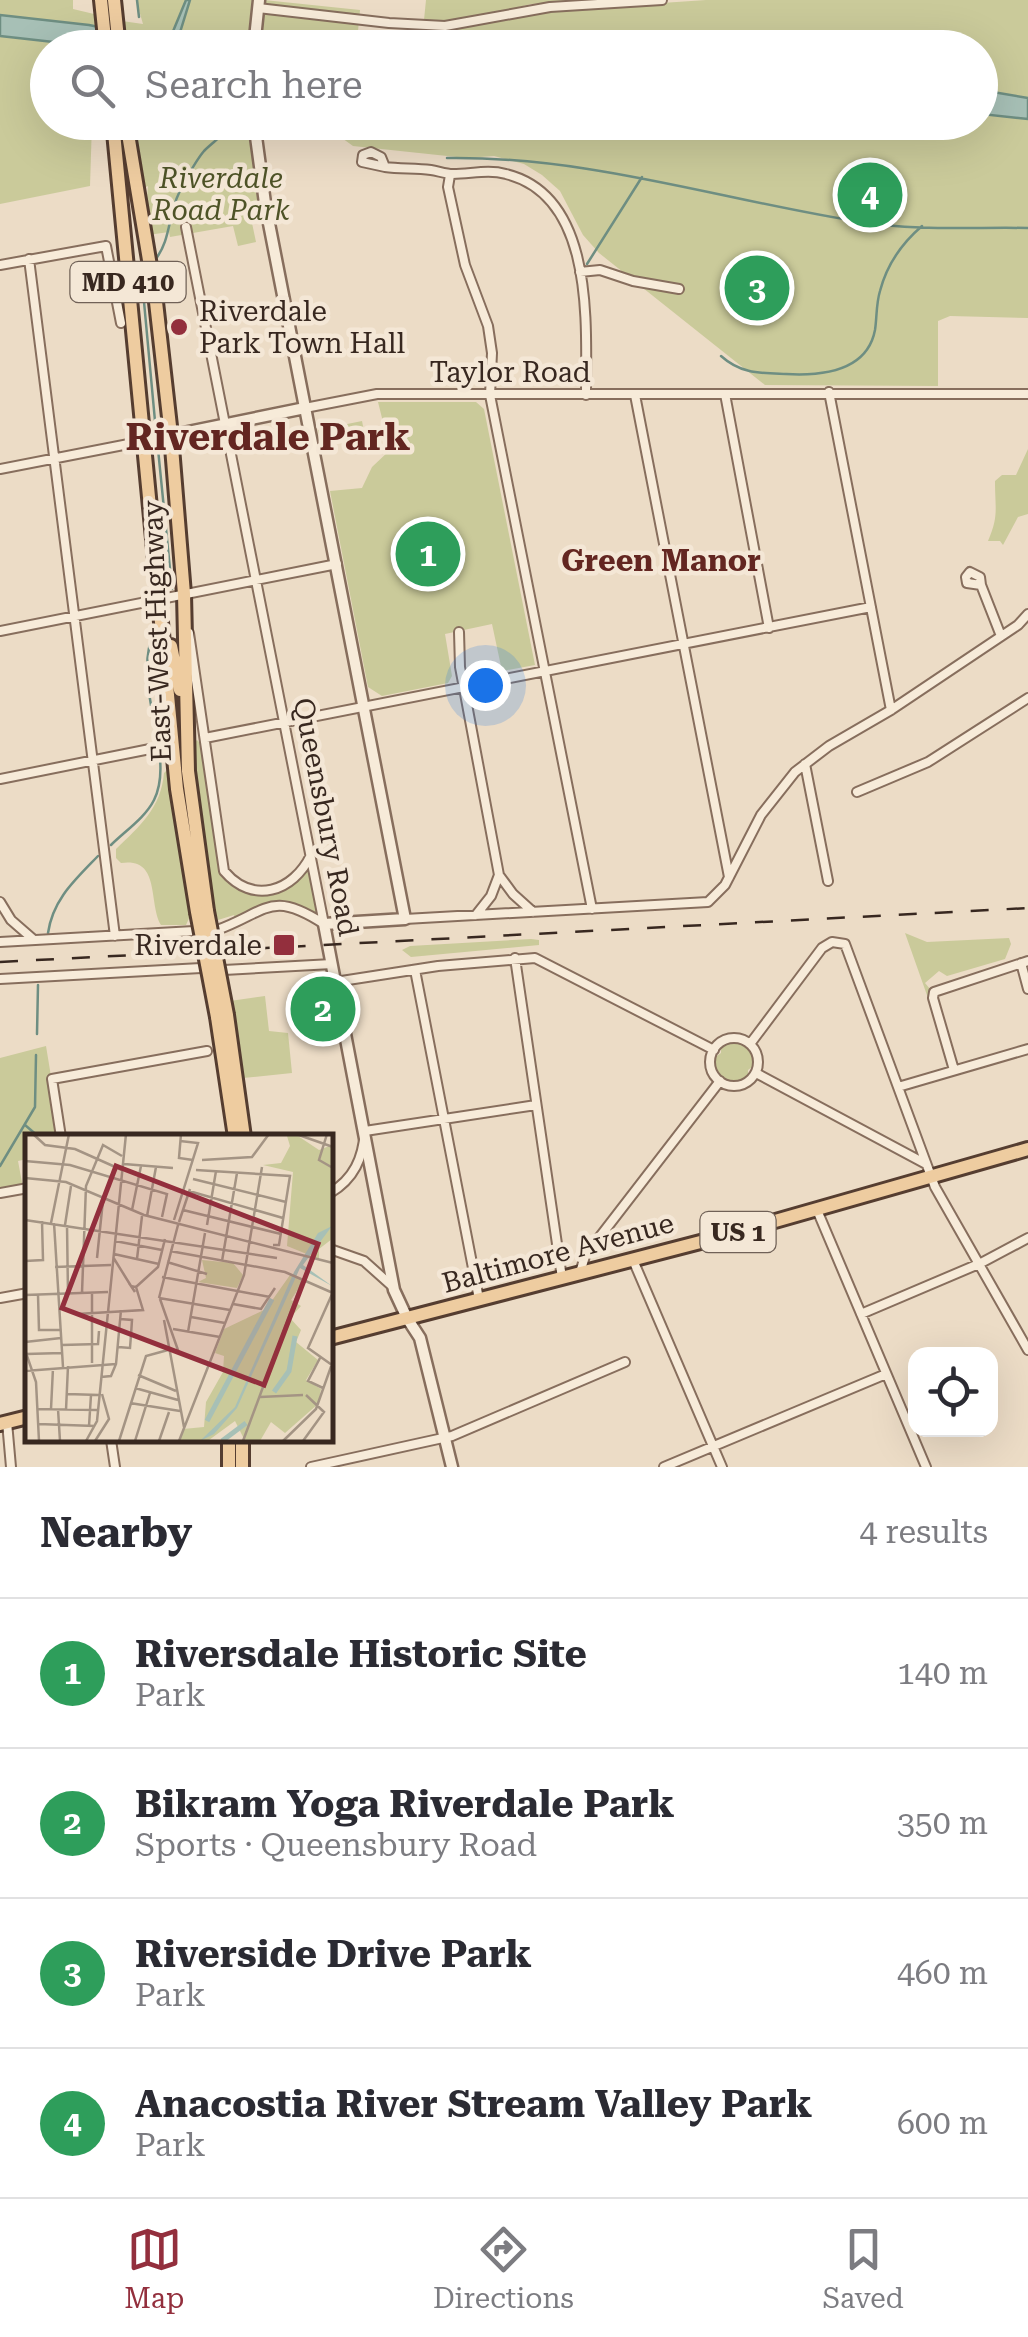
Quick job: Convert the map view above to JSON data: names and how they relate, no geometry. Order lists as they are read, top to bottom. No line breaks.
{"streets":{"main road":["MD 410","East-West Highway","US 1","Baltimore Avenue"],"street":["Taylor Road","Queensbury Road"]},"crossings":[["Taylor Road","East-West Highway"],["Taylor Road","Queensbury Road"],["Queensbury Road","Baltimore Avenue"]],"districts":["Riverdale Park","Green Manor"],"parks":["Riverdale Road Park"],"places":{"other":["Riverdale Park Town Hall"],"transit":["Riverdale"]},"page":{"search":"Search here","pins":["4","3","1","2"],"heading":["Nearby","4 results"],"list":[{"mark":"1","name":"Riversdale Historic Site","note":"Park","value":"140 m"},{"mark":"2","name":"Bikram Yoga Riverdale Park","note":"Sports · Queensbury Road","value":"350 m"},{"mark":"3","name":"Riverside Drive Park","note":"Park","value":"460 m"},{"mark":"4","name":"Anacostia River Stream Valley Park","note":"Park","value":"600 m"}],"nav":["Map","Directions","Saved"]}}
